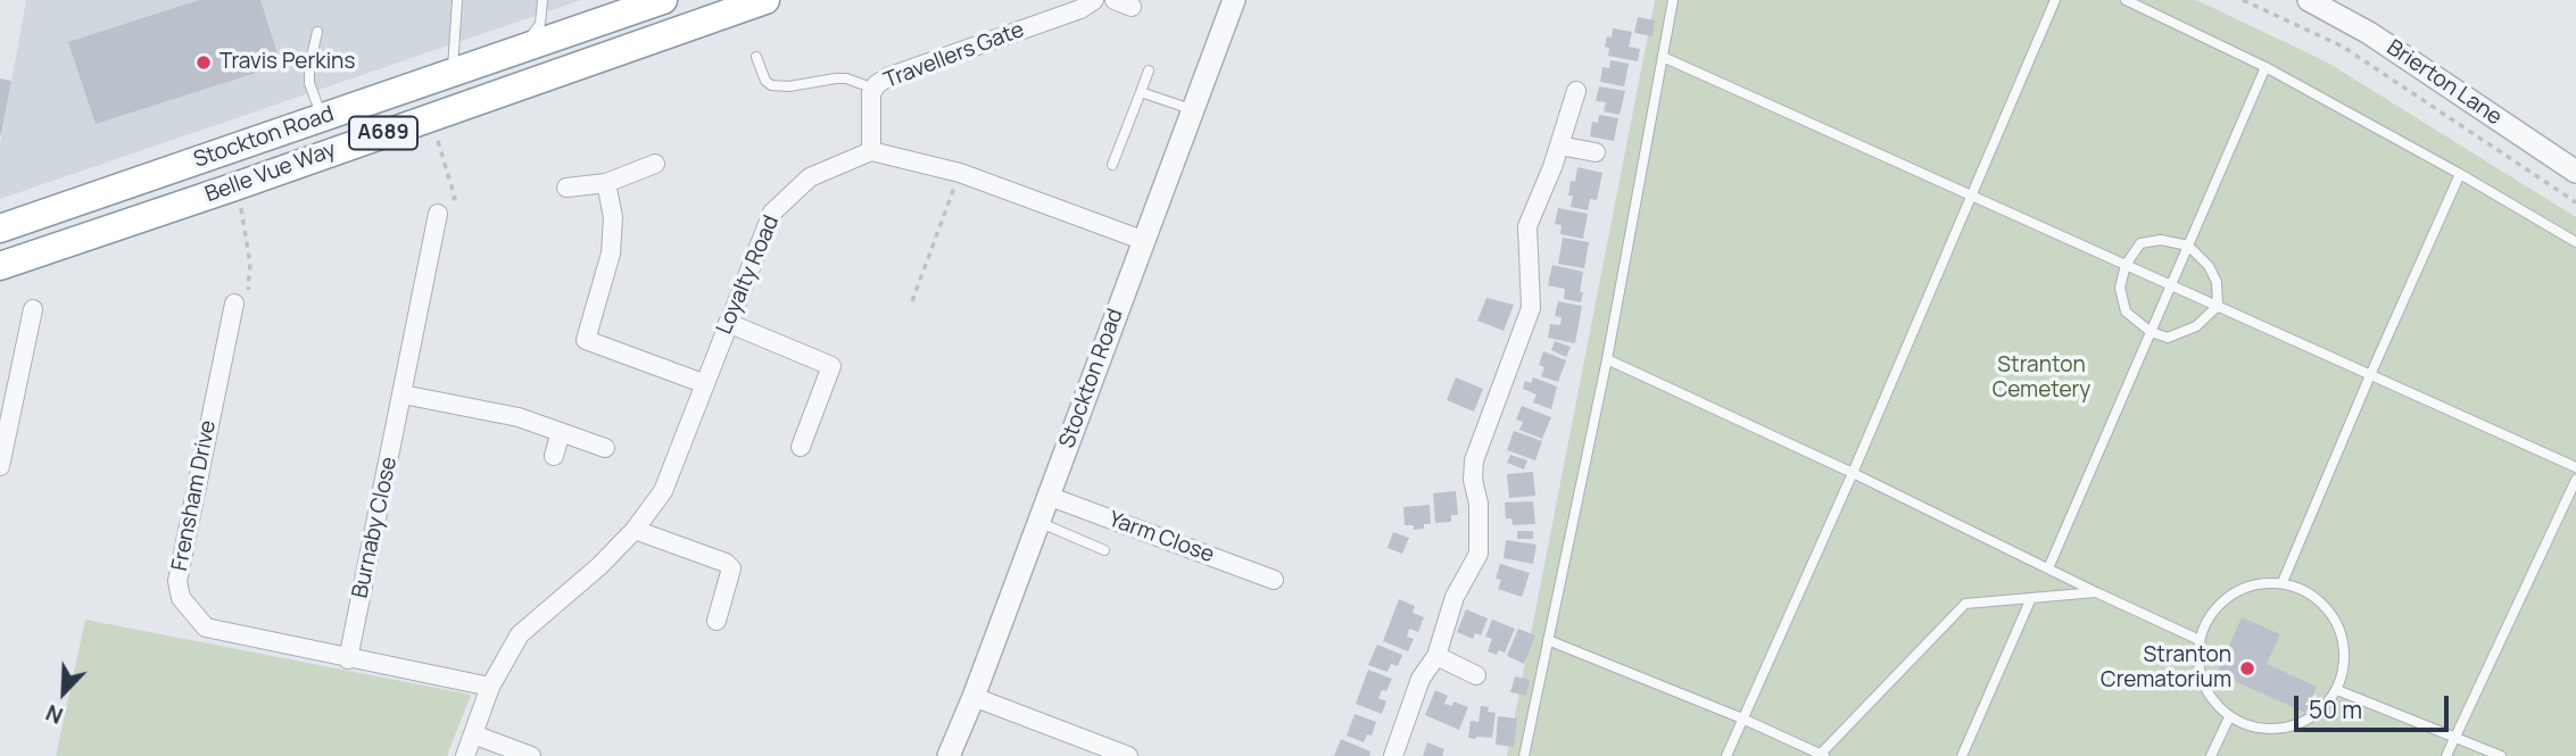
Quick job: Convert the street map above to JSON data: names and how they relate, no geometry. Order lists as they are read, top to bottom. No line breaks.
{"streets":{"highway":["A689","Stockton Road","Belle Vue Way"],"street":["Travellers Gate","Brierton Lane","Loyalty Road","Frensham Drive","Burnaby Close","Yarm Close"]},"crossings":[["Travellers Gate","Loyalty Road"],["Stockton Road","Yarm Close"],["Loyalty Road","Frensham Drive"],["Frensham Drive","Burnaby Close"]],"parks":["Stranton Cemetery"],"places":["Travis Perkins","Stranton Crematorium"],"scale_bar":"50 m","north":"bottom left"}
